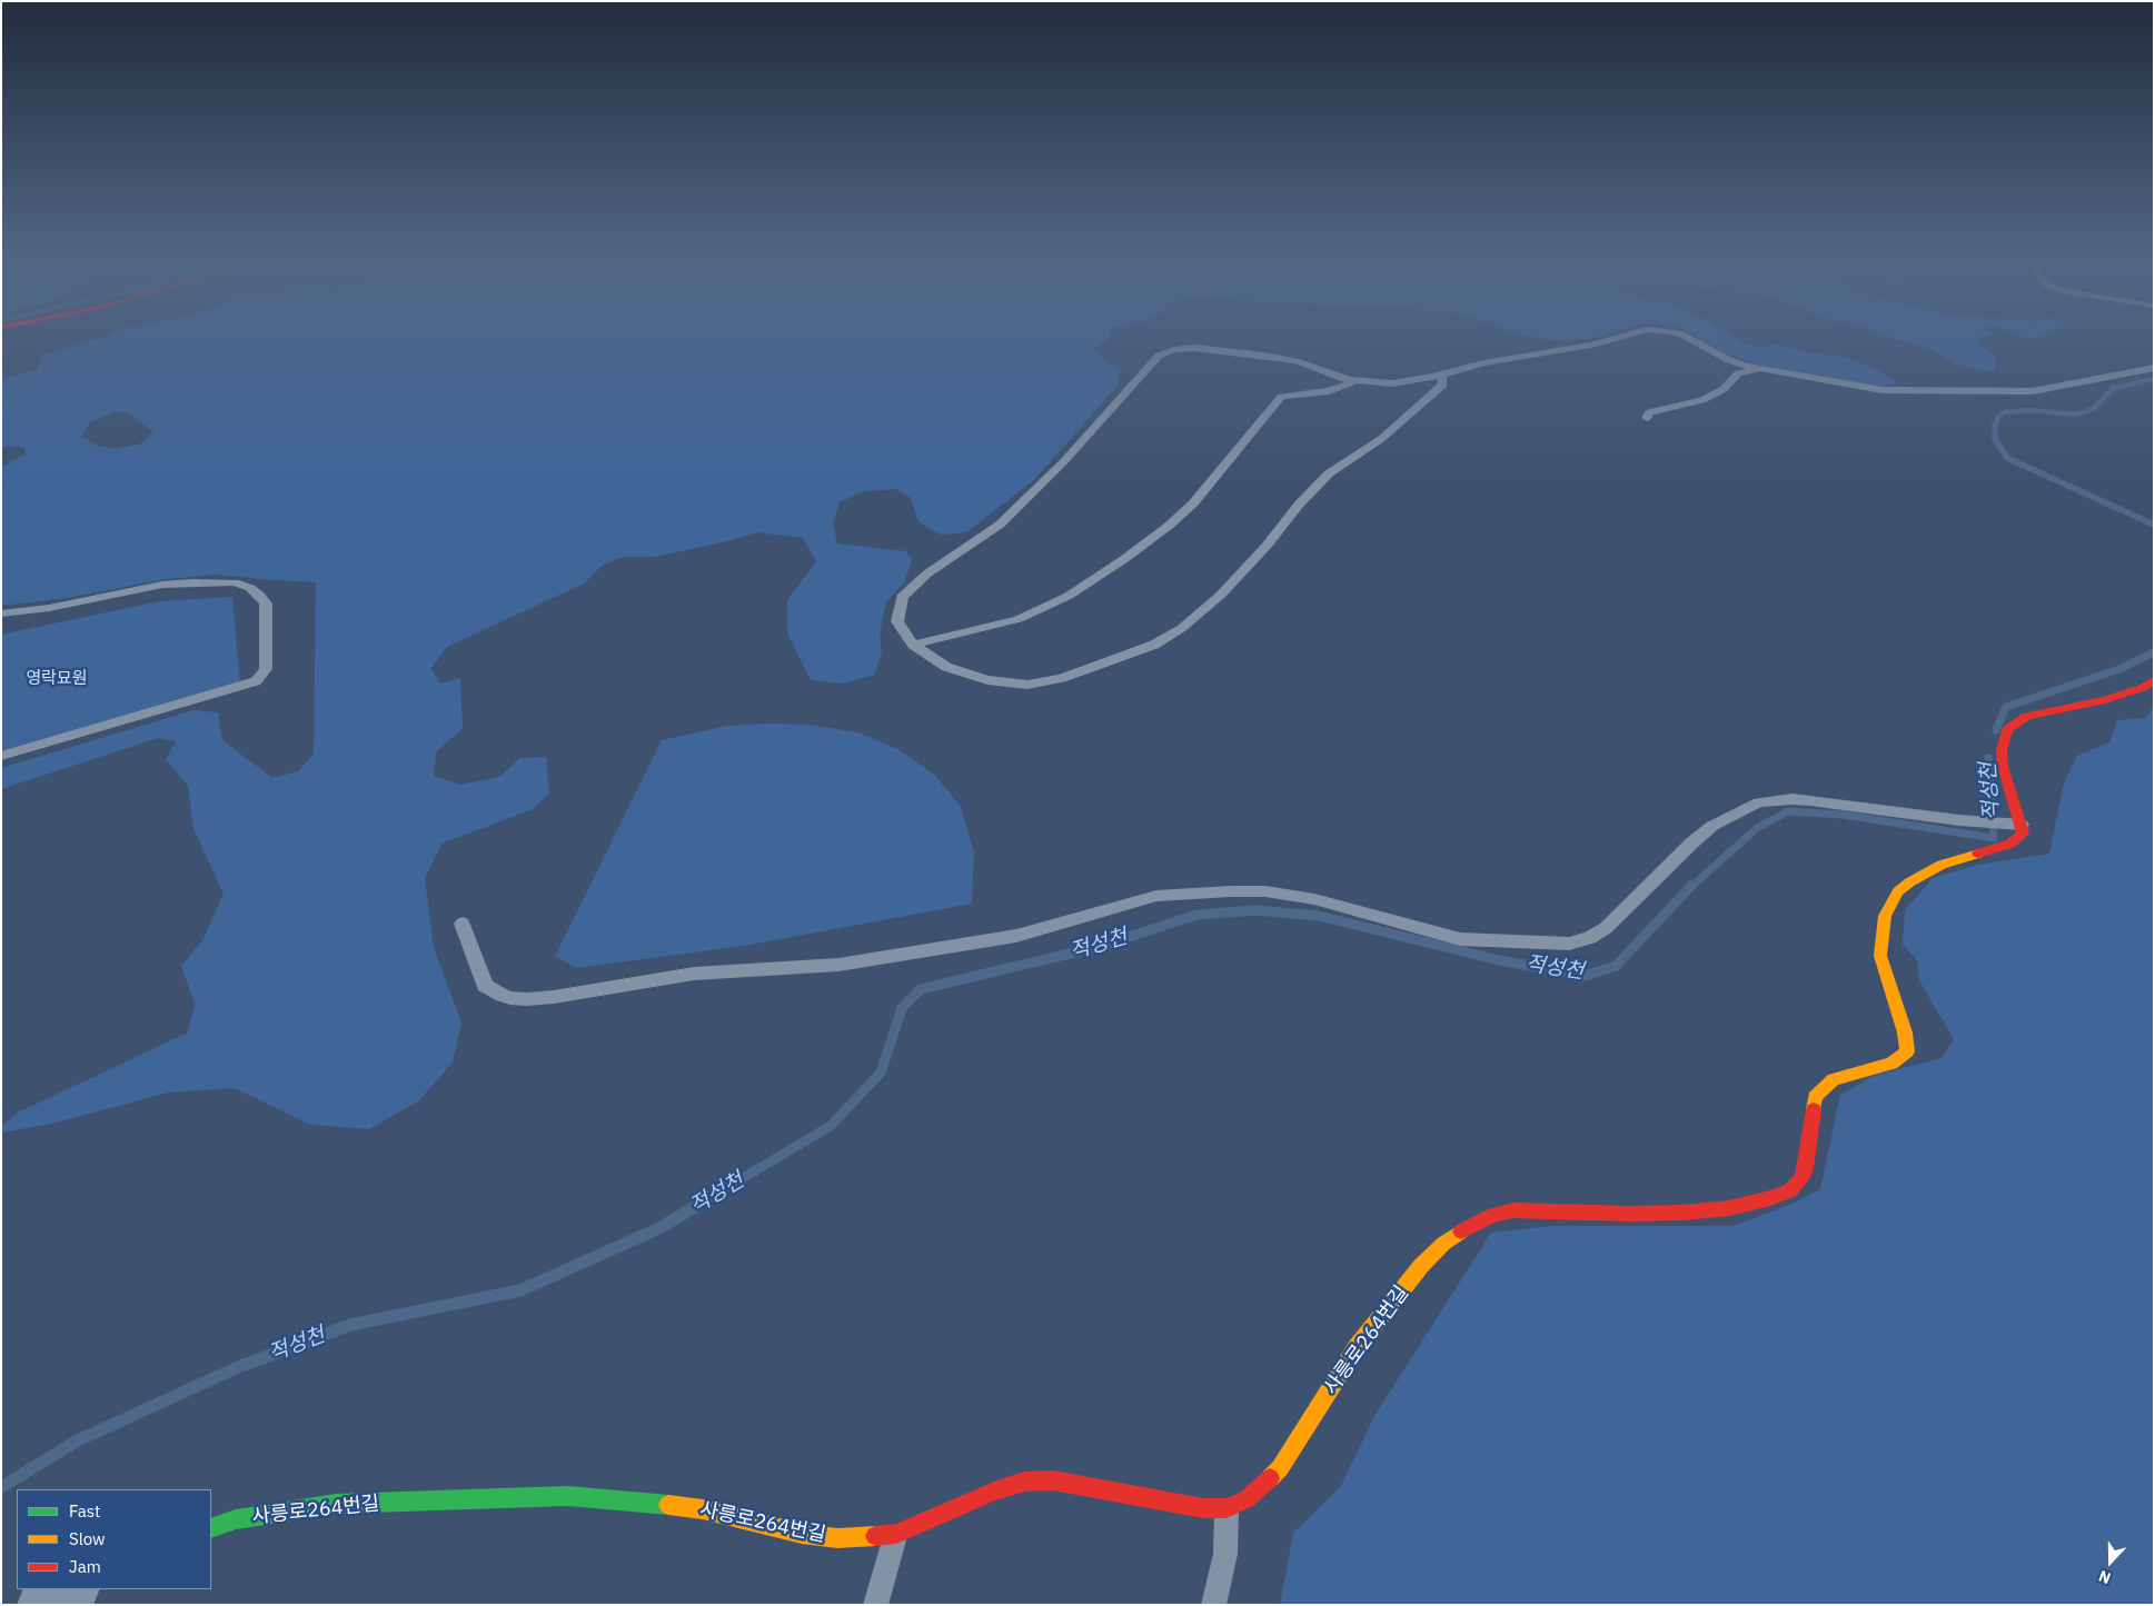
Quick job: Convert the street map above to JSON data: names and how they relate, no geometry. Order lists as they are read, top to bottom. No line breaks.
{"streets":{"street":["사릉로264번길"]},"water":["적성천"],"parks":["영락묘원"],"legend":["Fast","Slow","Jam"],"north":"bottom"}
